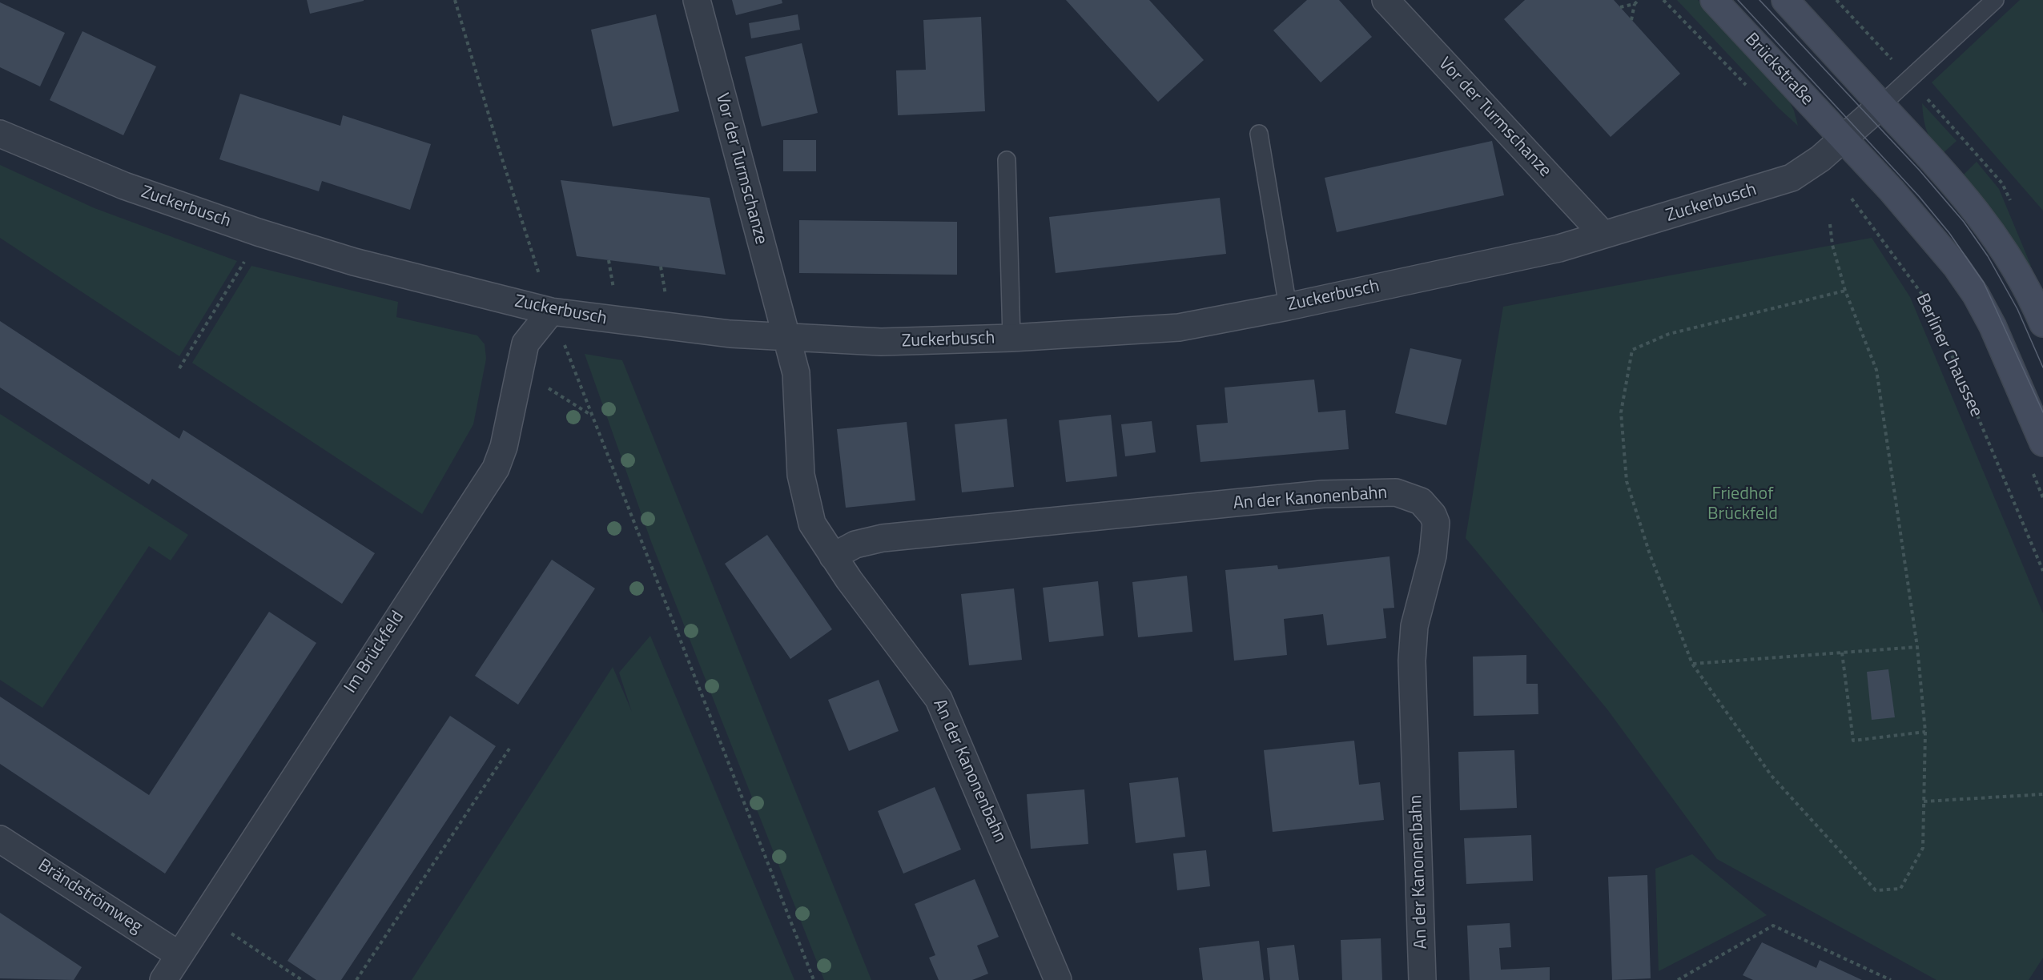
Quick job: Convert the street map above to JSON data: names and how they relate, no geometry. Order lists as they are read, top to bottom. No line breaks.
{"streets":{"main road":["Brückstraße"],"street":["Vor der Turmschanze","Zuckerbusch","An der Kanonenbahn","Im Brückfeld","Brändströmweg"],"path":["Berliner Chaussee"]},"crossings":[["Brückstraße","Zuckerbusch"],["Vor der Turmschanze","Zuckerbusch"],["Vor der Turmschanze","An der Kanonenbahn"],["Zuckerbusch","Berliner Chaussee"],["Zuckerbusch","An der Kanonenbahn"],["Zuckerbusch","Im Brückfeld"],["Im Brückfeld","Brändströmweg"]],"parks":["Friedhof Brückfeld"]}
